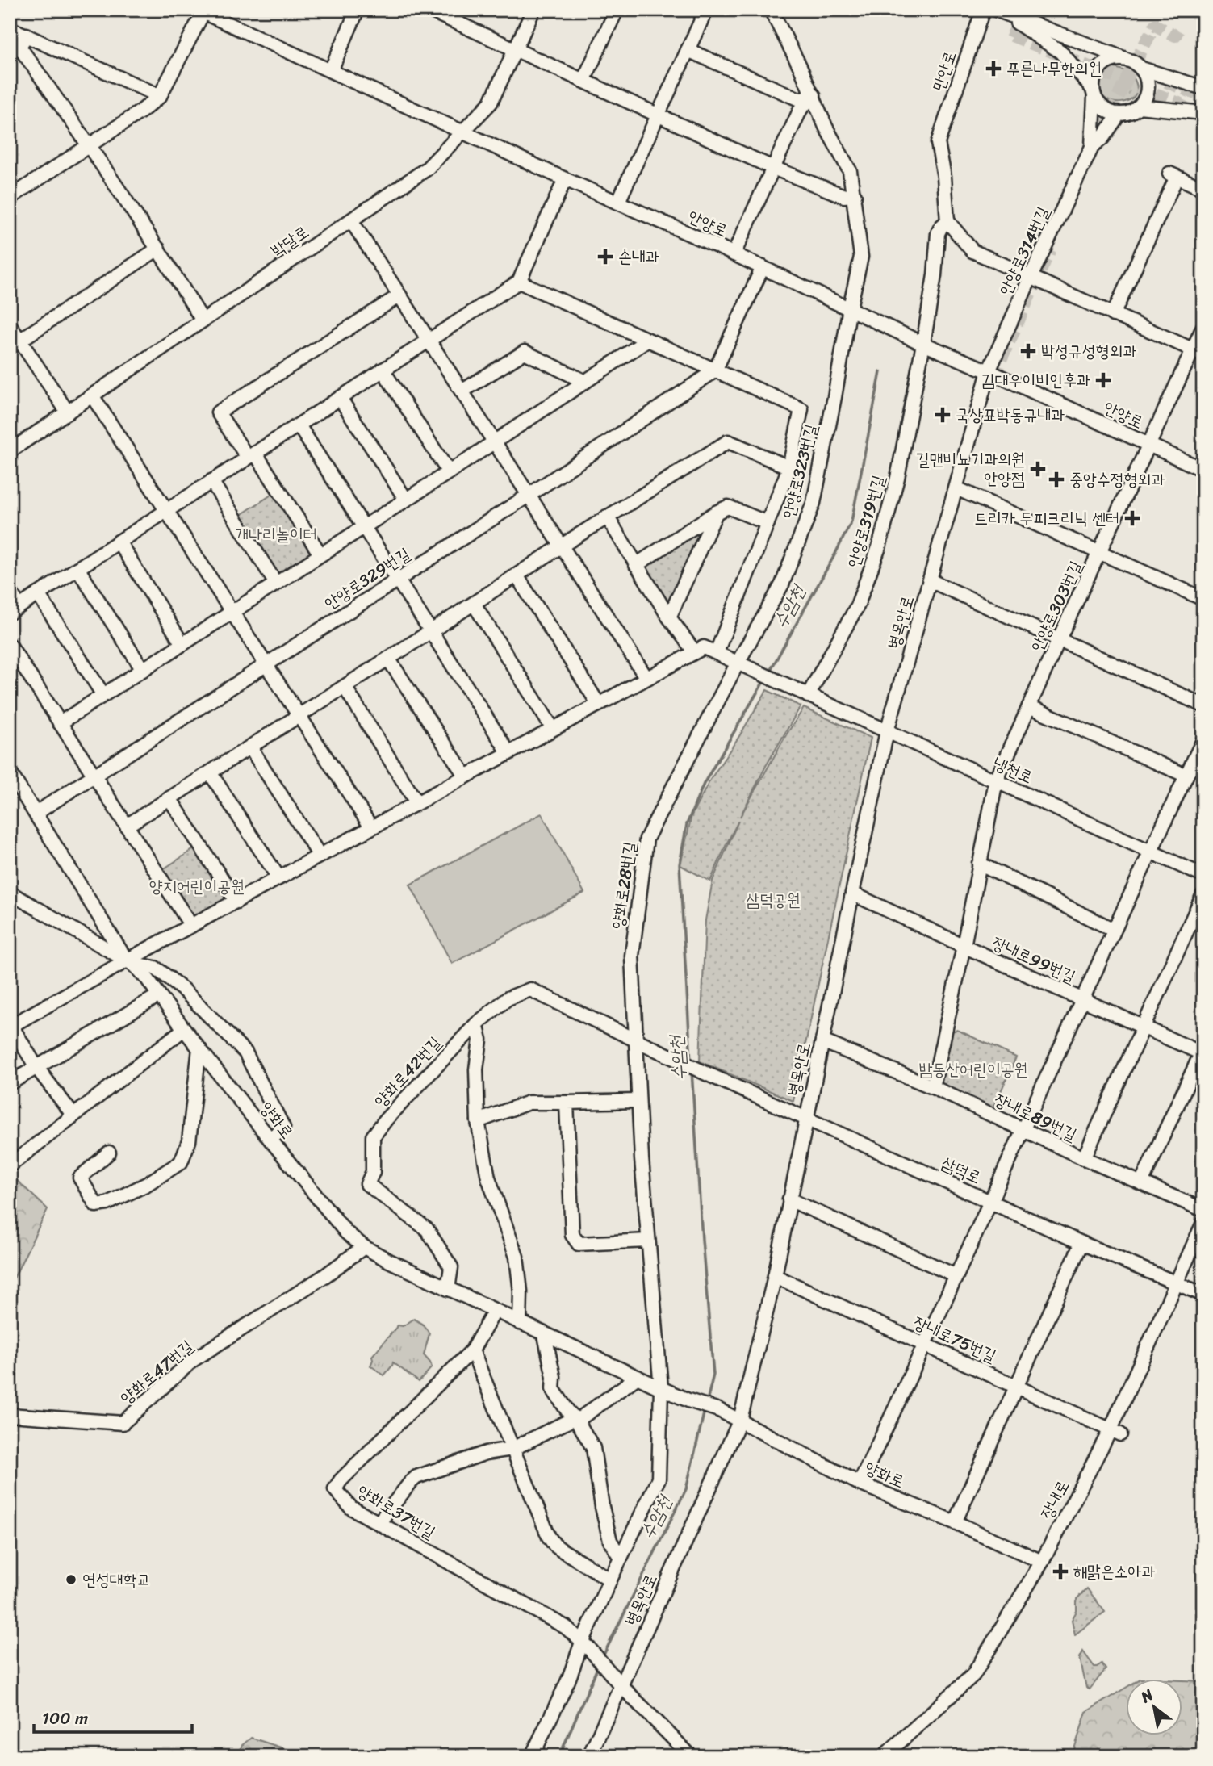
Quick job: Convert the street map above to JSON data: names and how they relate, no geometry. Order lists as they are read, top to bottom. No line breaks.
{"streets":{"street":["만안로","안양로","박달로","안양로314번길","안양로323번길","안양로319번길","안양로329번길","안양로303번길","병목안로","냉천로","양화로28번길","장내로99번길","양화로42번길","장내로89번길","양화로","삼덕로","장내로75번길","양화로47번길","장내로","양화로37번길"]},"crossings":[["만안로","안양로319번길"],["안양로","박달로"],["안양로","안양로314번길"],["안양로","안양로323번길"],["안양로","안양로319번길"],["안양로","안양로303번길"],["안양로","병목안로"],["안양로314번길","병목안로"],["안양로323번길","냉천로"],["안양로323번길","양화로28번길"],["안양로319번길","냉천로"],["안양로303번길","냉천로"],["안양로303번길","장내로99번길"],["안양로303번길","장내로89번길"],["병목안로","냉천로"],["병목안로","장내로99번길"],["병목안로","장내로89번길"],["병목안로","양화로"],["병목안로","삼덕로"],["병목안로","장내로75번길"],["병목안로","양화로37번길"],["냉천로","양화로28번길"],["양화로28번길","양화로42번길"],["양화로28번길","양화로"],["양화로28번길","삼덕로"],["양화로28번길","양화로37번길"],["양화로42번길","양화로"],["양화로42번길","삼덕로"],["양화로","양화로47번길"],["양화로","장내로"],["양화로","양화로37번길"],["삼덕로","장내로"],["장내로75번길","장내로"]],"water":["수암천"],"parks":["개나리놀이터","양지어린이공원","삼덕공원","밤동산어린이공원"],"places":{"health":["푸른나무한의원","손내과","박성규성형외과","김대우이비인후과","국상표박동규내과","길맨비뇨기과의원 안양점","중앙수정형외과","트리카 두피크리닉 센터","해맑은소아과"],"other":["연성대학교"]},"scale_bar":"100 m","north":"top left"}
